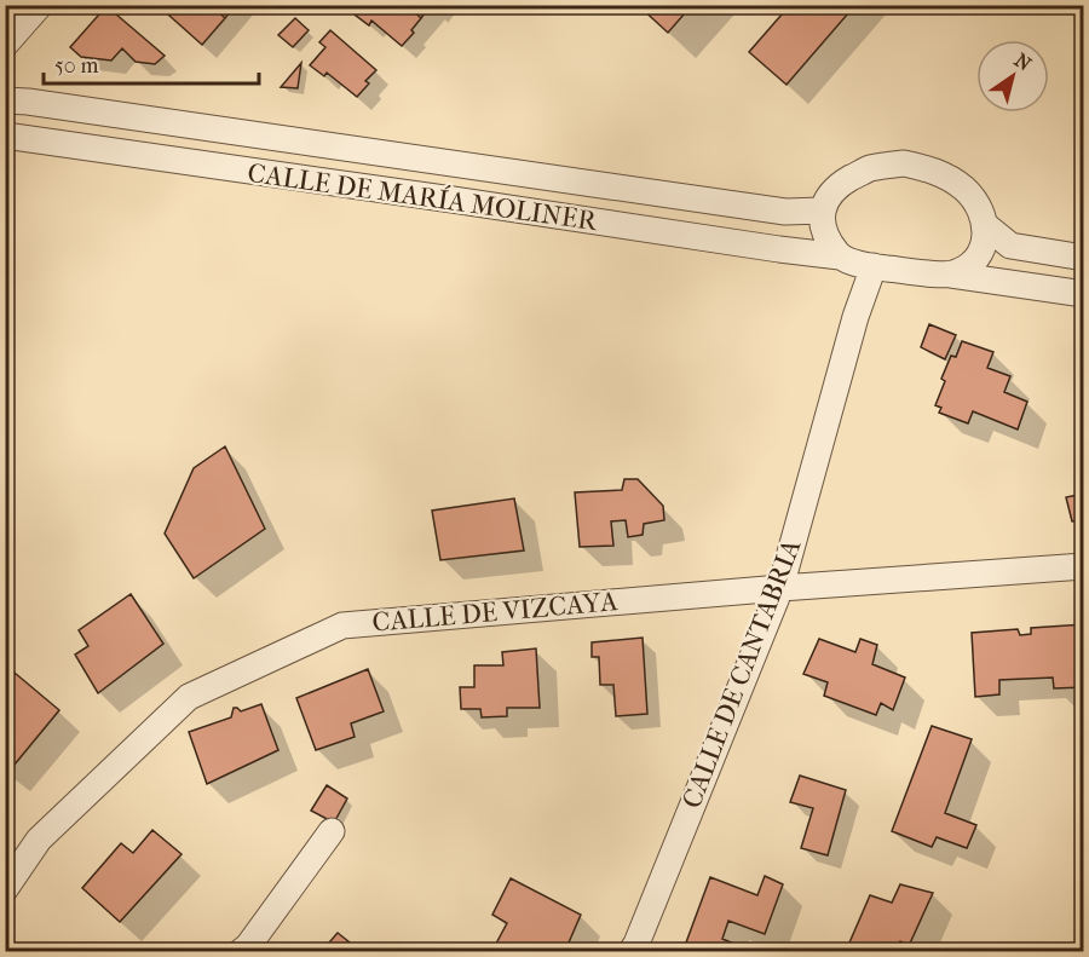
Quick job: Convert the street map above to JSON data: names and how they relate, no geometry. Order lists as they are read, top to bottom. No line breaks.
{"streets":{"street":["CALLE DE MARÍA MOLINER","CALLE DE VIZCAYA","CALLE DE CANTABRIA"]},"crossings":[["CALLE DE MARÍA MOLINER","CALLE DE CANTABRIA"],["CALLE DE VIZCAYA","CALLE DE CANTABRIA"]],"scale_bar":"50 m","north":"top right"}
